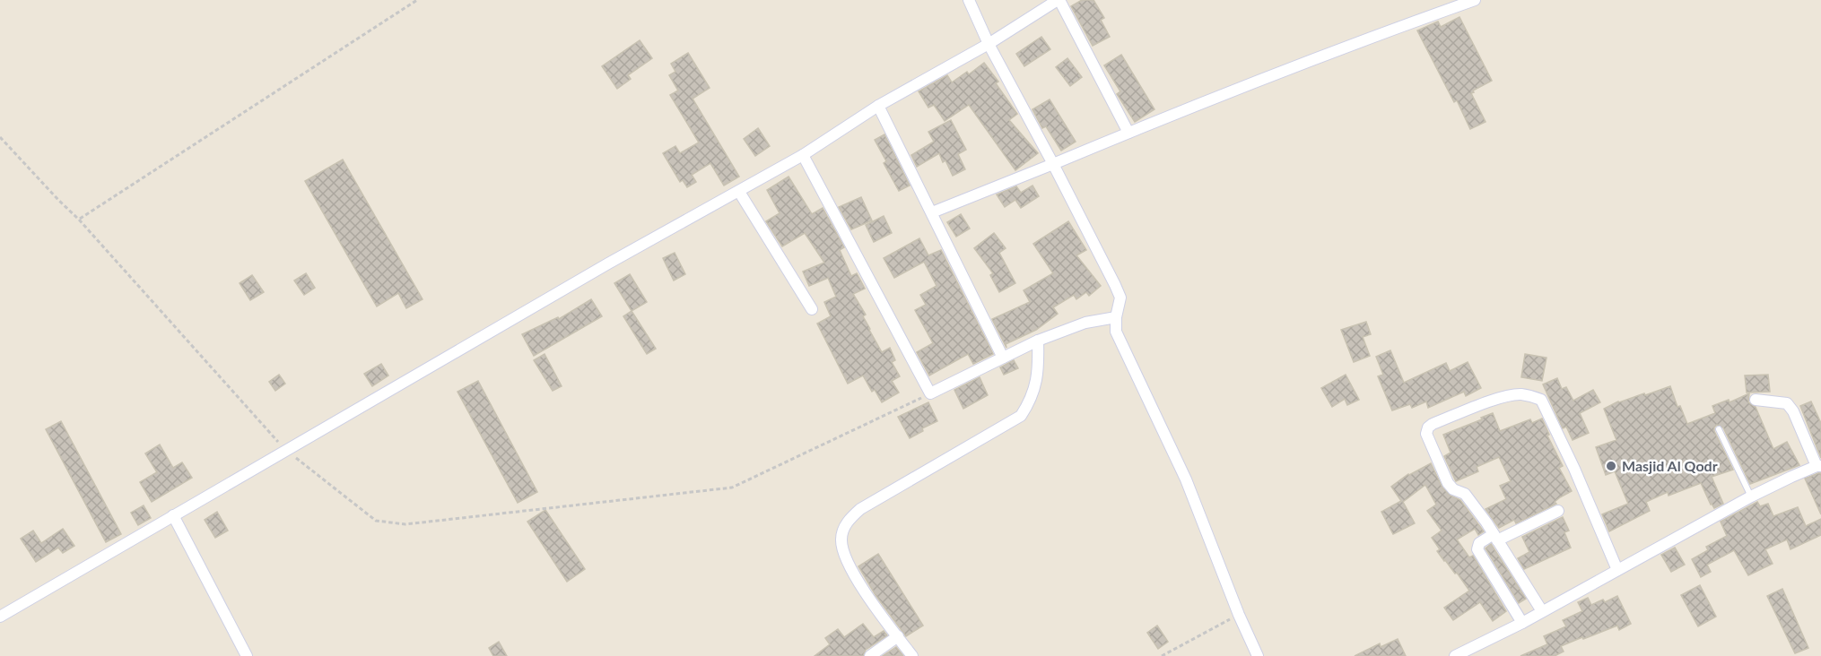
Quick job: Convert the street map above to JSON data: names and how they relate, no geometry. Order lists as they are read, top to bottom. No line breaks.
{"places":["Masjid Al Qodr"]}
